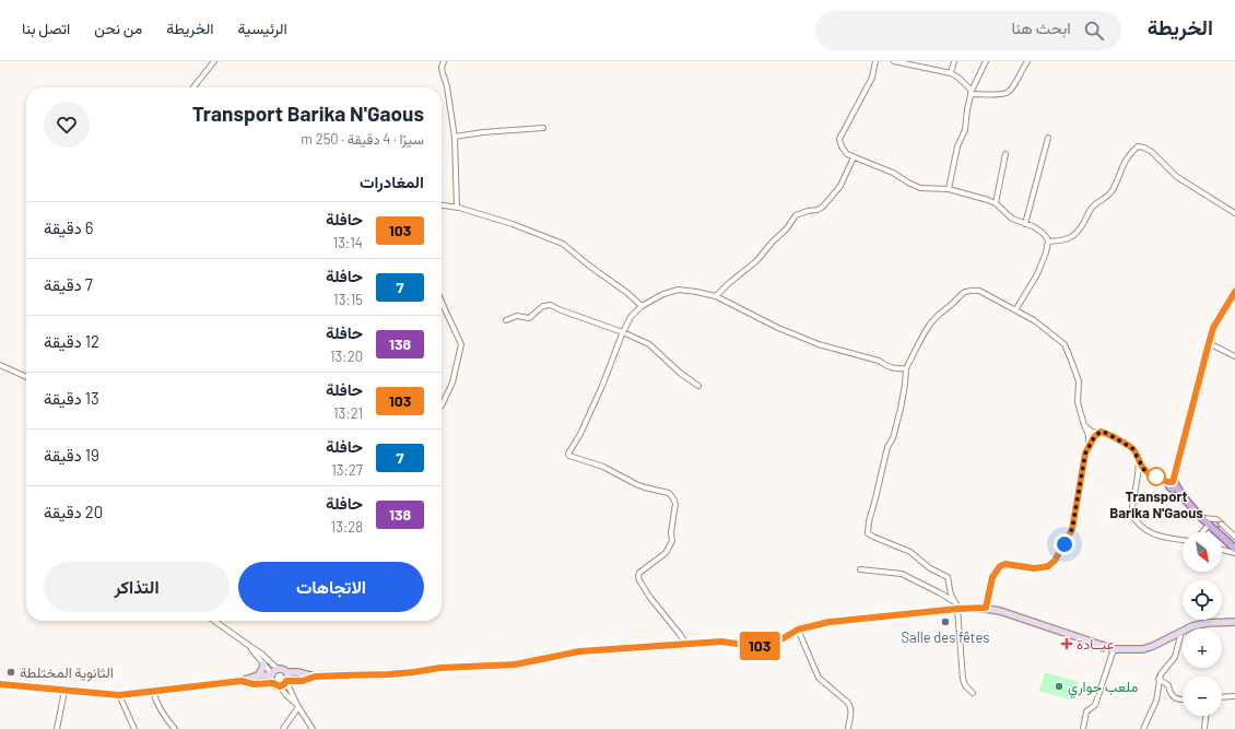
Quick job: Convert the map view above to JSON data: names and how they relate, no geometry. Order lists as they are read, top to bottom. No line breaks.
{"places":{"other":["Transport Barika N'Gaous","Salle des fêtes","الثانوية المختلطة","ملعب جواري"],"health":["عيــادة"]},"lines":["bus line 103"],"north":"bottom right","page":{"header":"الخريطة","search":"ابحث هنا","nav":["الرئيسية","الخريطة","من نحن","اتصل بنا"],"on_map":"103","heading":[["Transport Barika N'Gaous","سيرًا · 4 دقيقة · 250 m"],"المغادرات"],"list":[{"mark":"103","name":"حافلة","note":"13:14","value":"6 دقيقة"},{"mark":"7","name":"حافلة","note":"13:15","value":"7 دقيقة"},{"mark":"138","name":"حافلة","note":"13:20","value":"12 دقيقة"},{"mark":"103","name":"حافلة","note":"13:21","value":"13 دقيقة"},{"mark":"7","name":"حافلة","note":"13:27","value":"19 دقيقة"},{"mark":"138","name":"حافلة","note":"13:28","value":"20 دقيقة"}],"map_buttons":["+","−"],"buttons":["الاتجاهات","التذاكر"]}}
